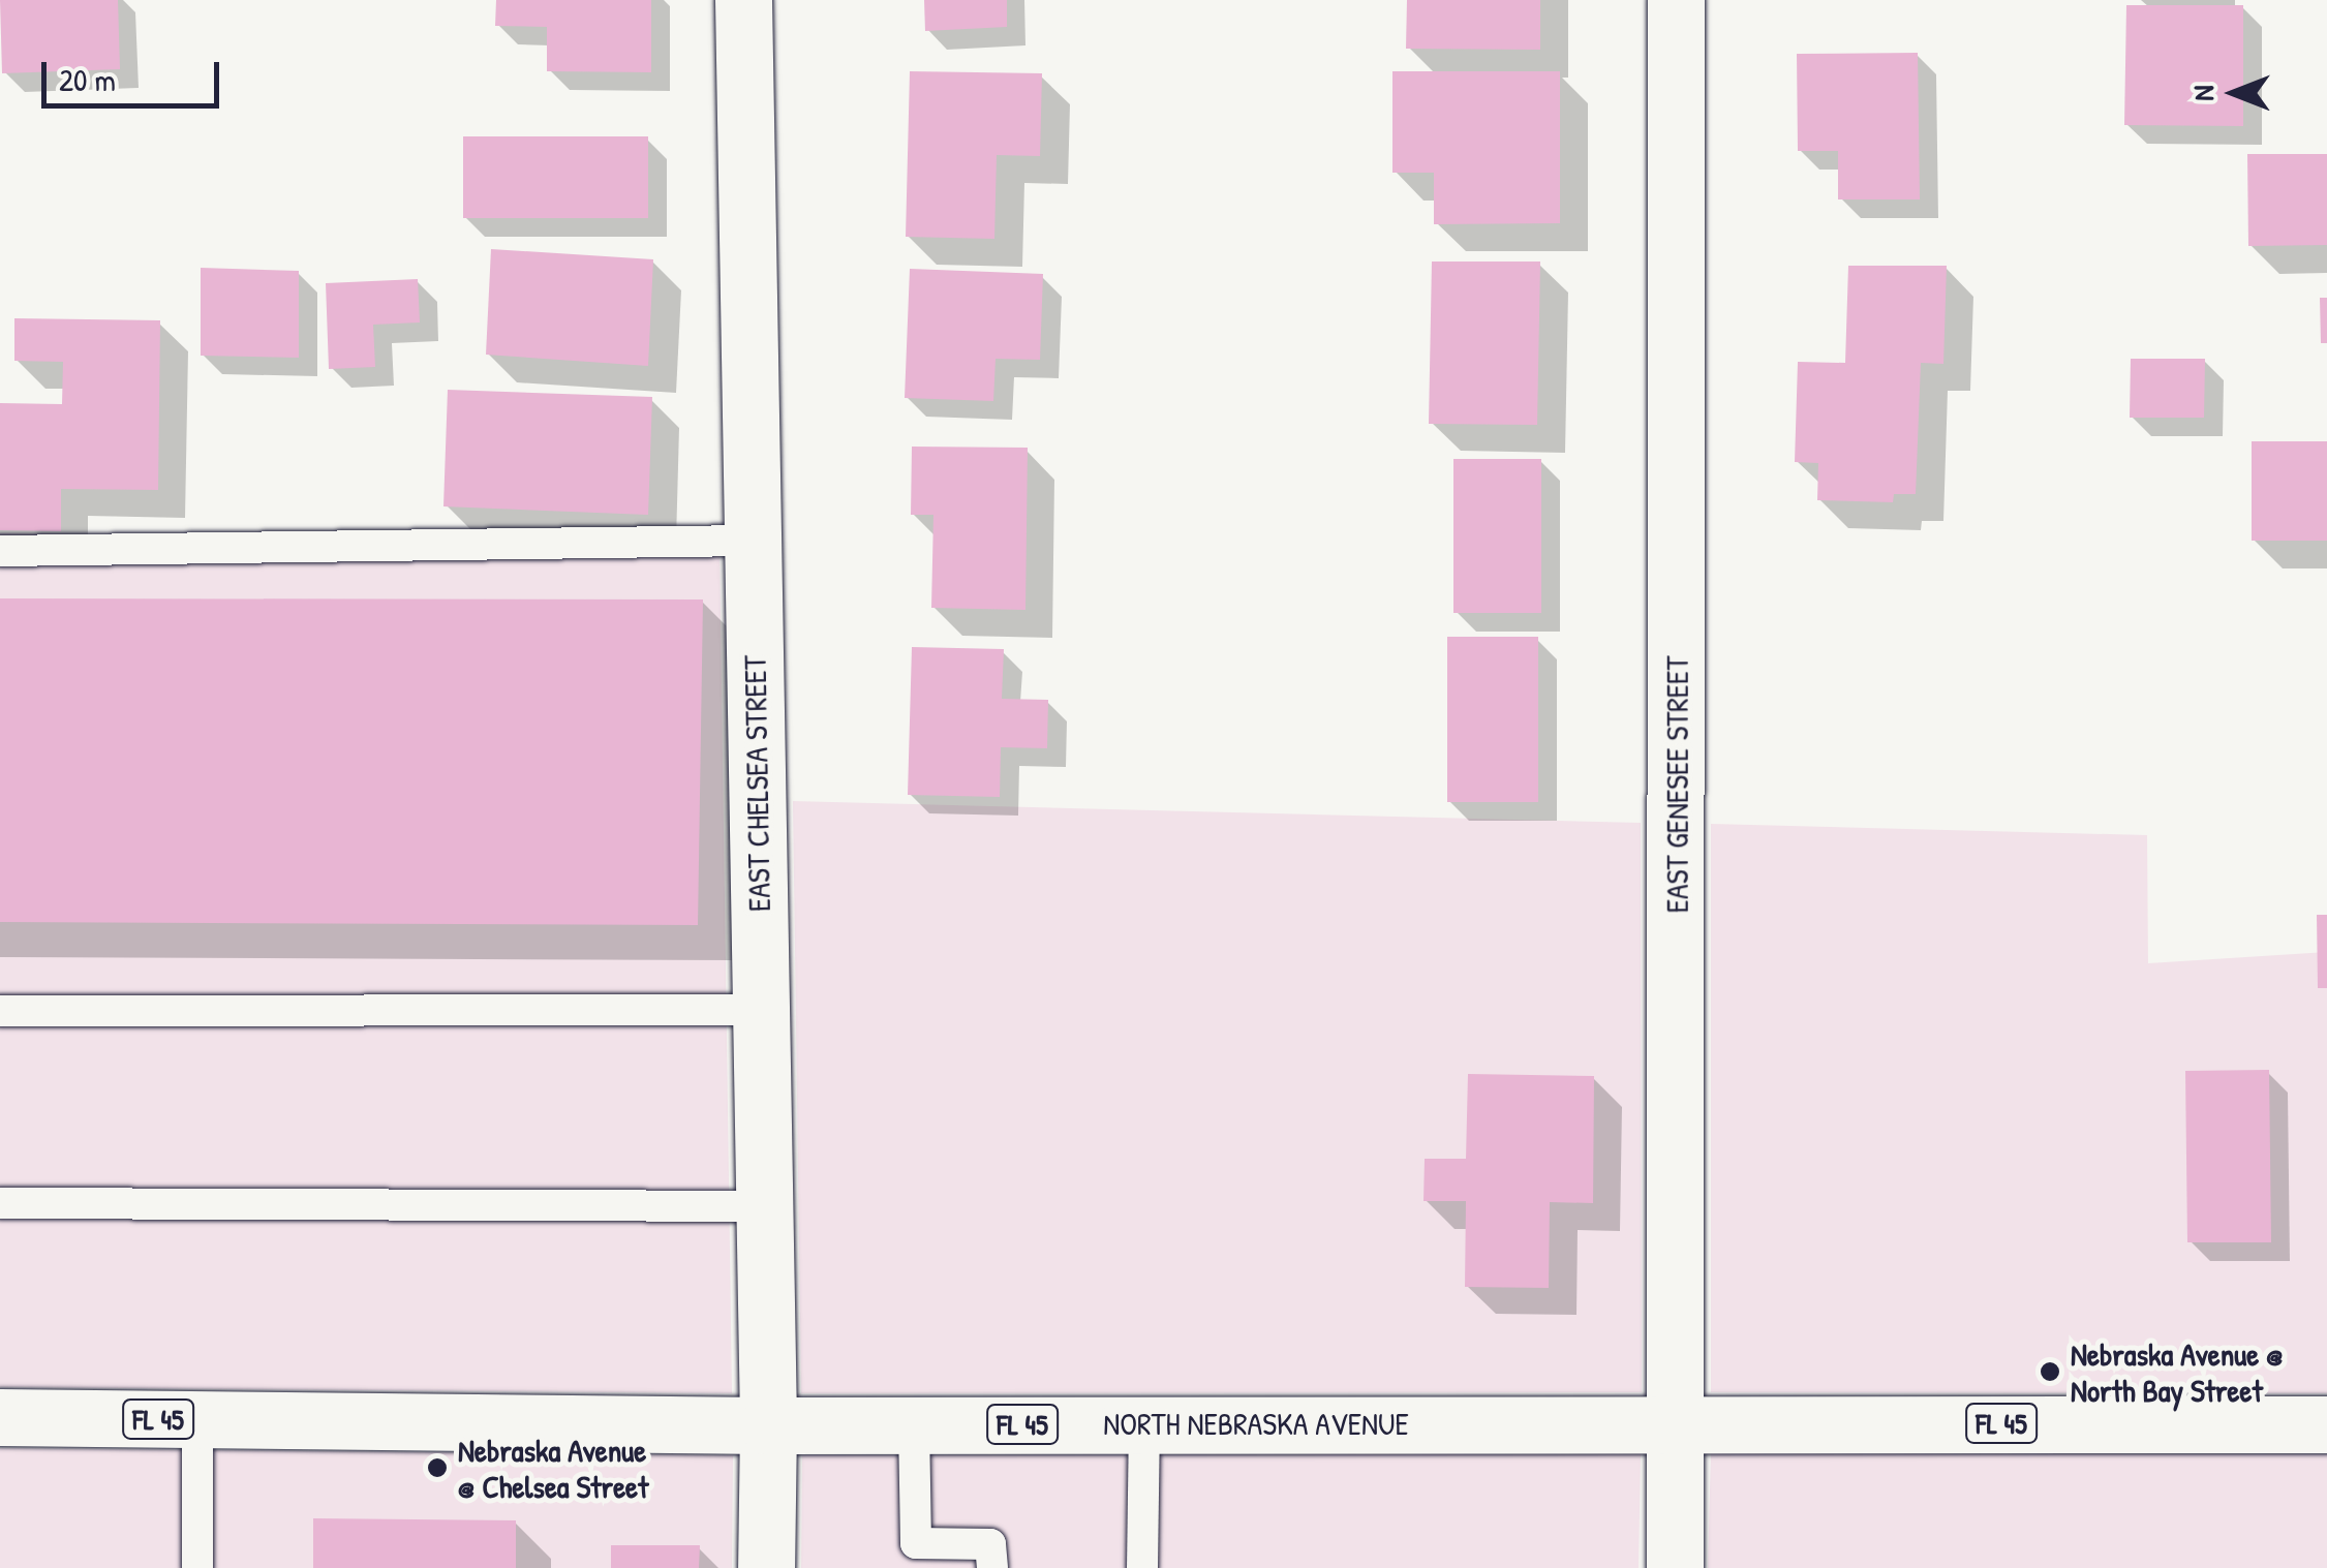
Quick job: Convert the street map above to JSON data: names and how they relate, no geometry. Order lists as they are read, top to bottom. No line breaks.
{"streets":{"street":["EAST CHELSEA STREET","EAST GENESEE STREET","FL 45","NORTH NEBRASKA AVENUE"]},"crossings":[["EAST CHELSEA STREET","NORTH NEBRASKA AVENUE"],["EAST GENESEE STREET","NORTH NEBRASKA AVENUE"]],"places":["Nebraska Avenue @ North Bay Street","Nebraska Avenue @ Chelsea Street"],"scale_bar":"20 m","north":"left"}
